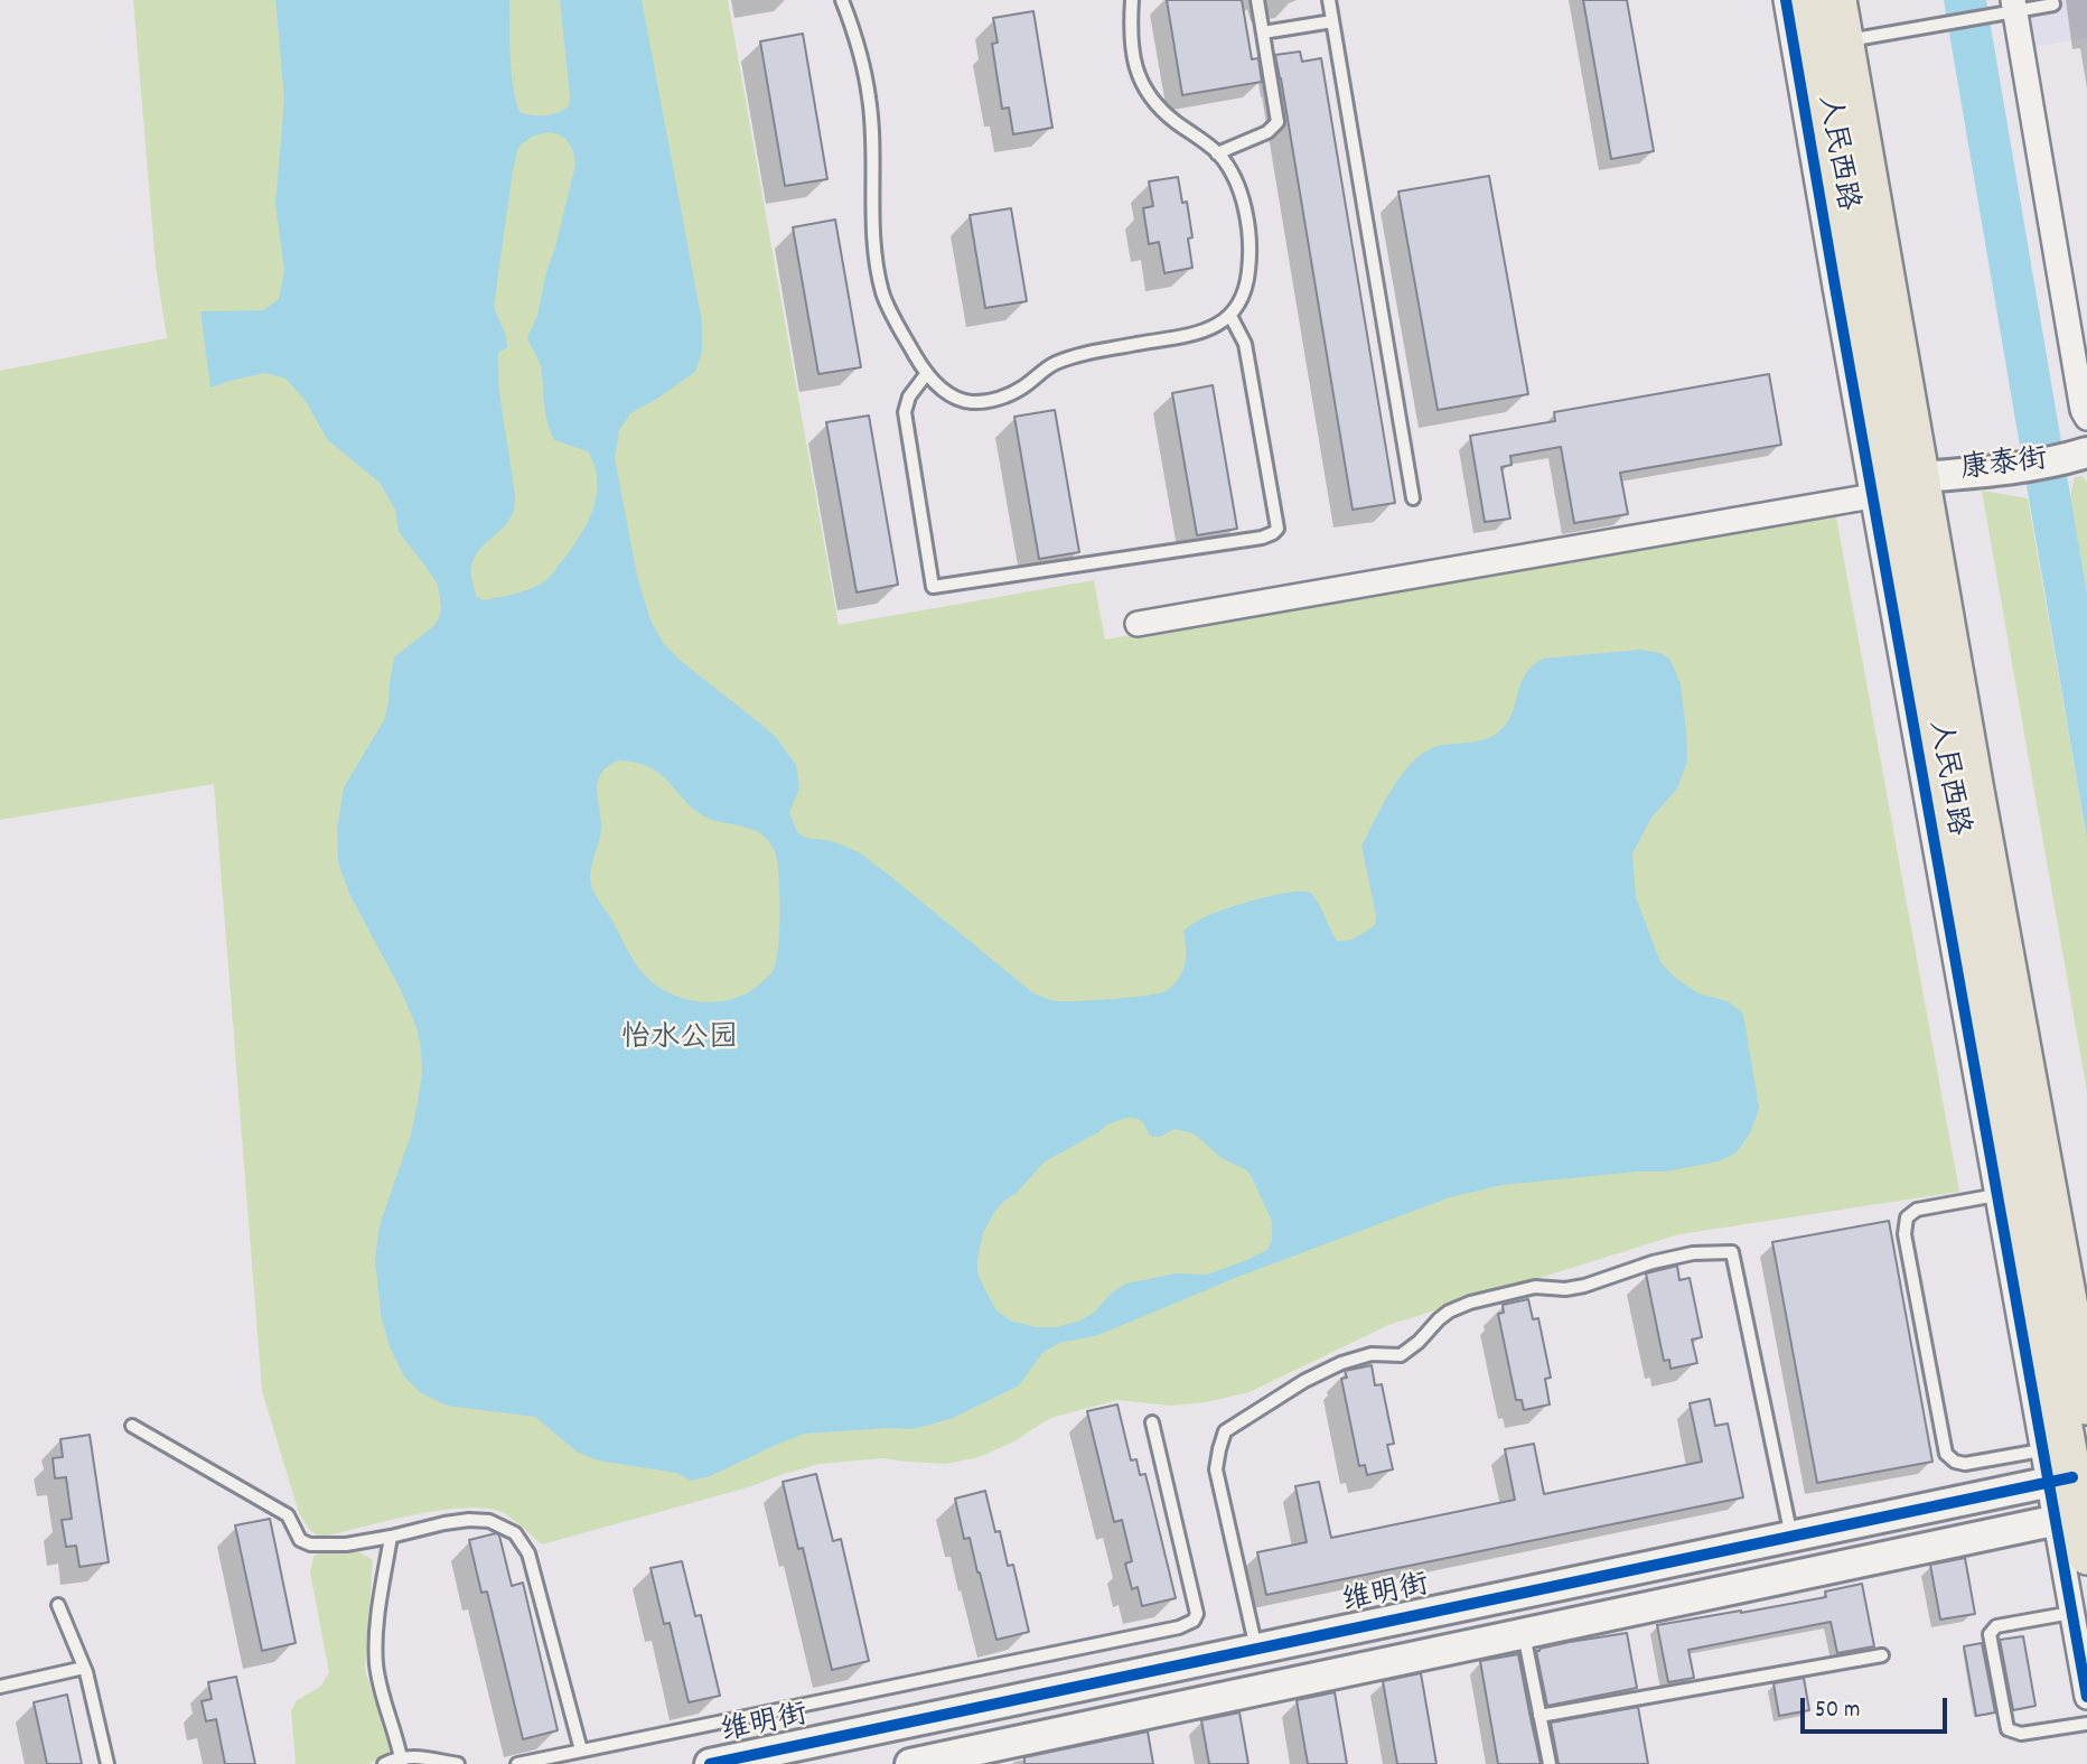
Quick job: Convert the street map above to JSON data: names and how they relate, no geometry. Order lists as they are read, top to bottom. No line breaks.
{"streets":{"main road":["人民西路"],"street":["康泰街","维明街"]},"crossings":[["人民西路","康泰街"],["人民西路","维明街"]],"parks":["怡水公园"],"scale_bar":"50 m"}
